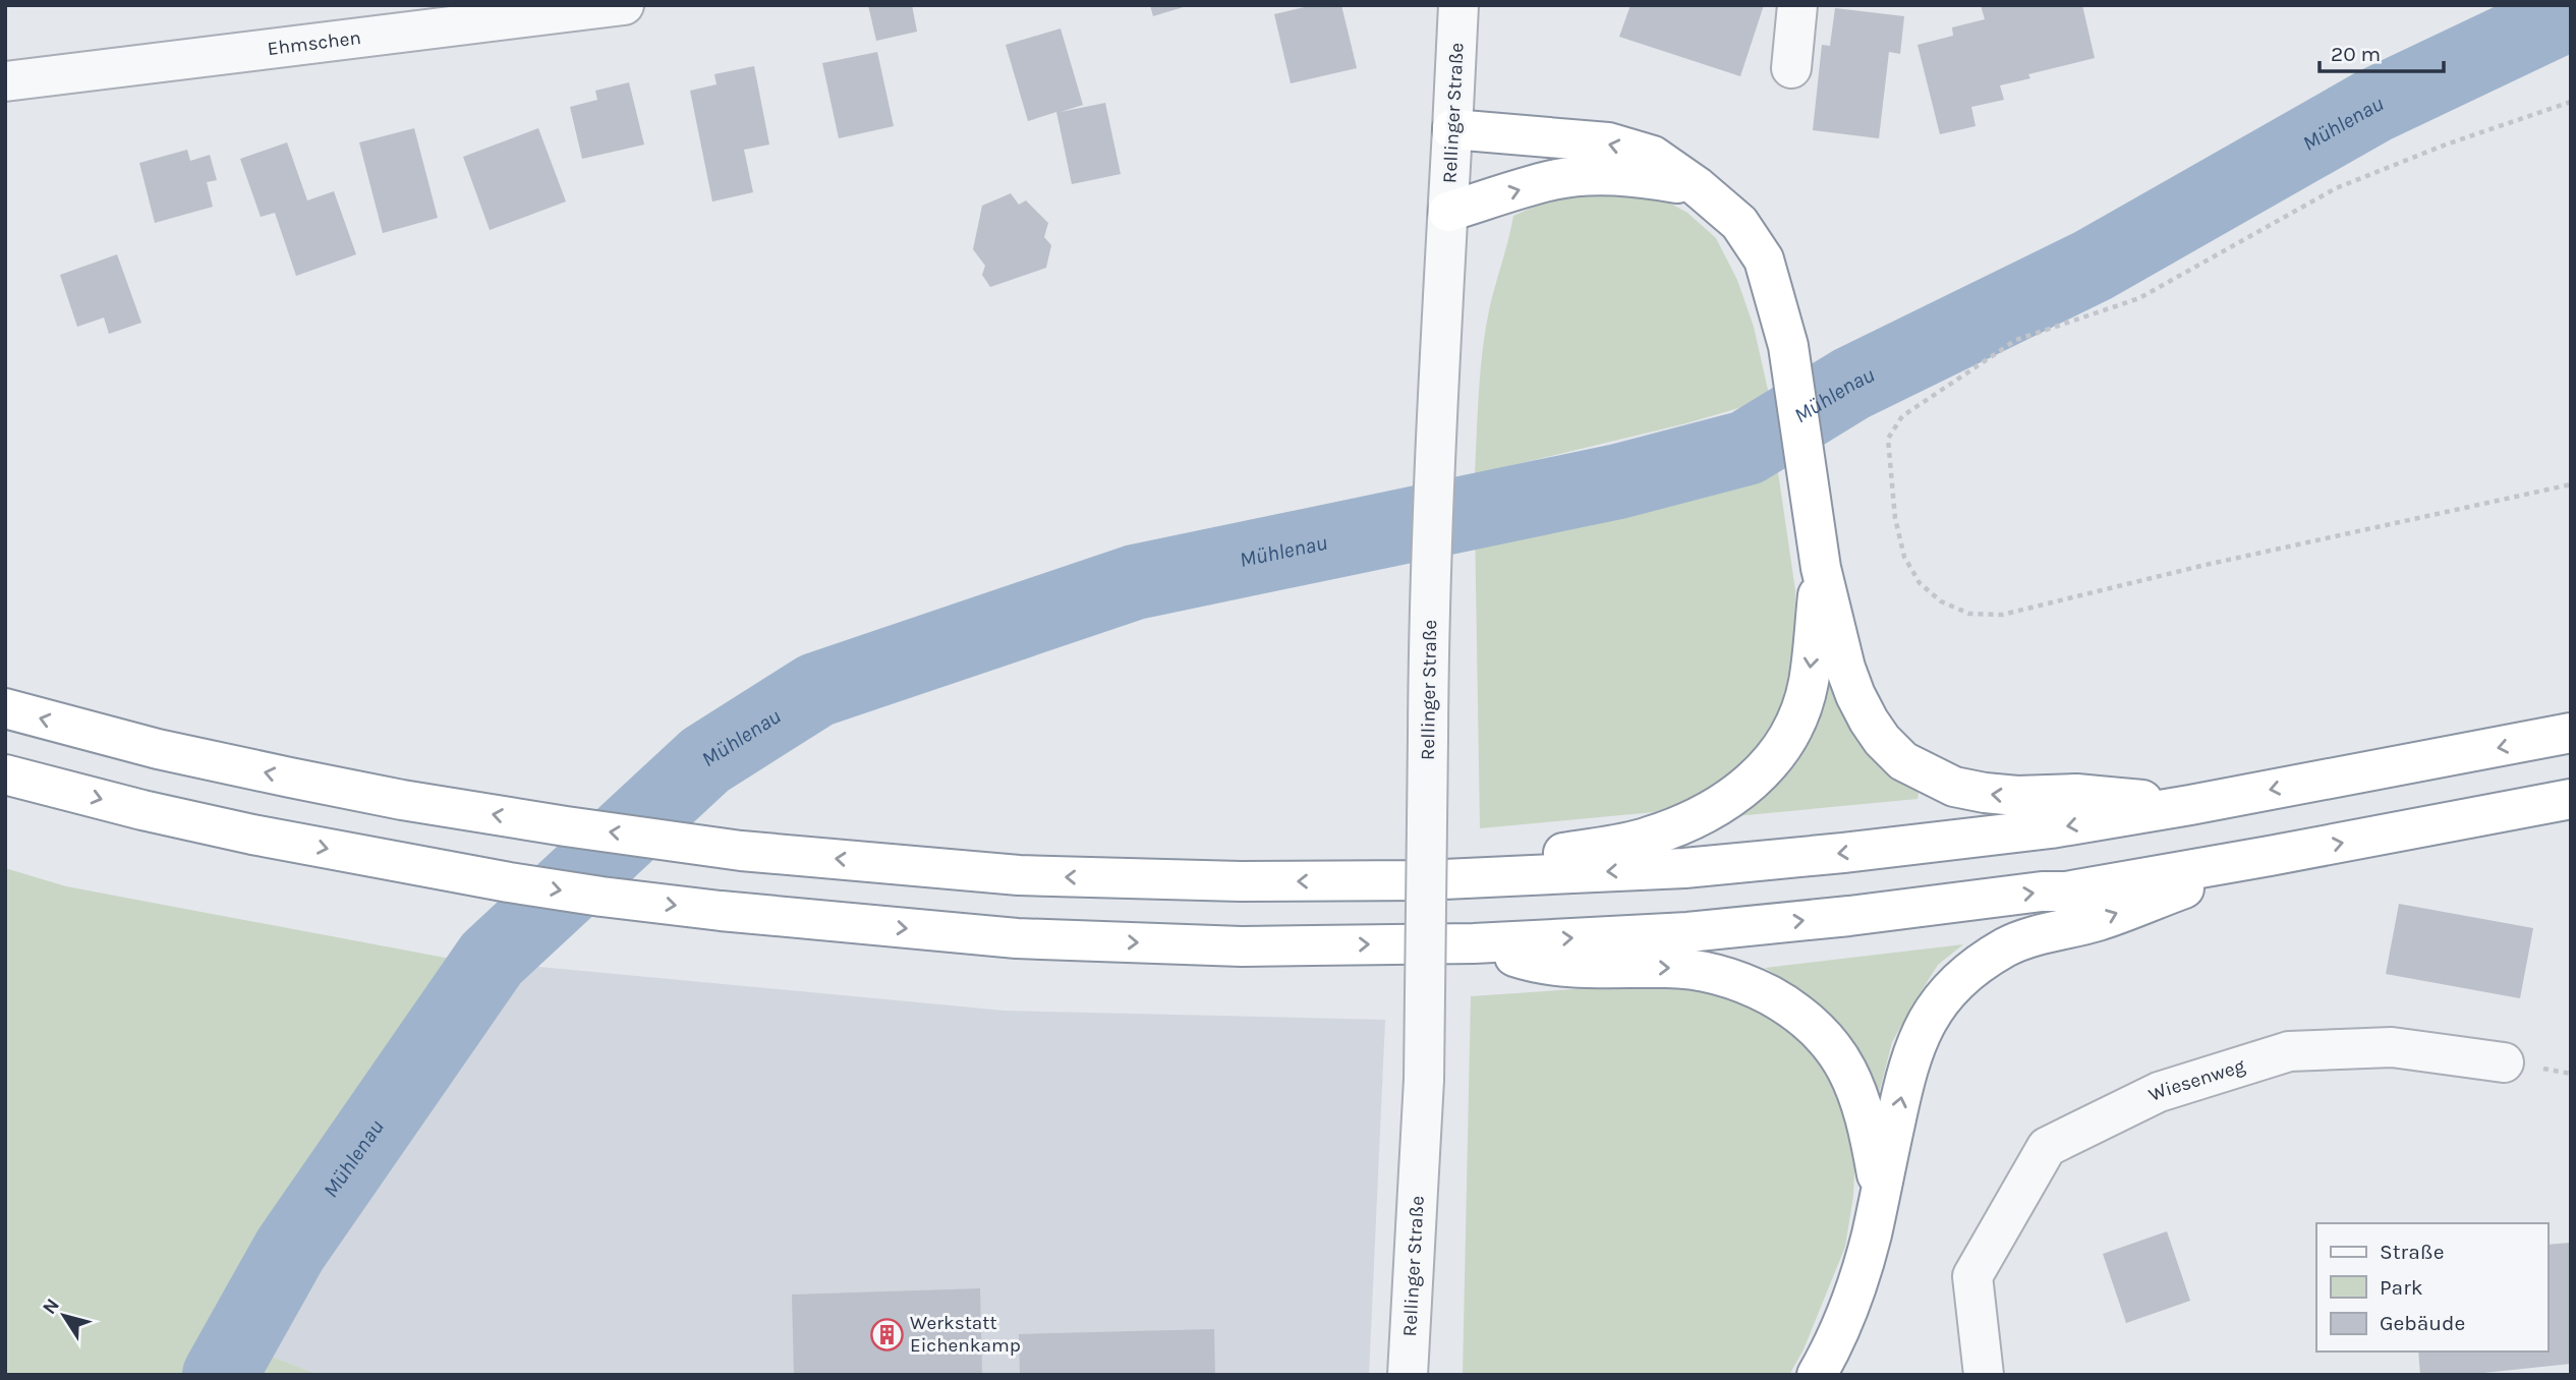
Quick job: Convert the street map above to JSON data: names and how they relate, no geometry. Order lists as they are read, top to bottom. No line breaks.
{"streets":{"street":["Ehmschen","Rellinger Straße","Wiesenweg"]},"water":["Mühlenau"],"places":{"building":["Werkstatt Eichenkamp"]},"legend":["Straße","Park","Gebäude"],"scale_bar":"20 m","north":"top left"}
